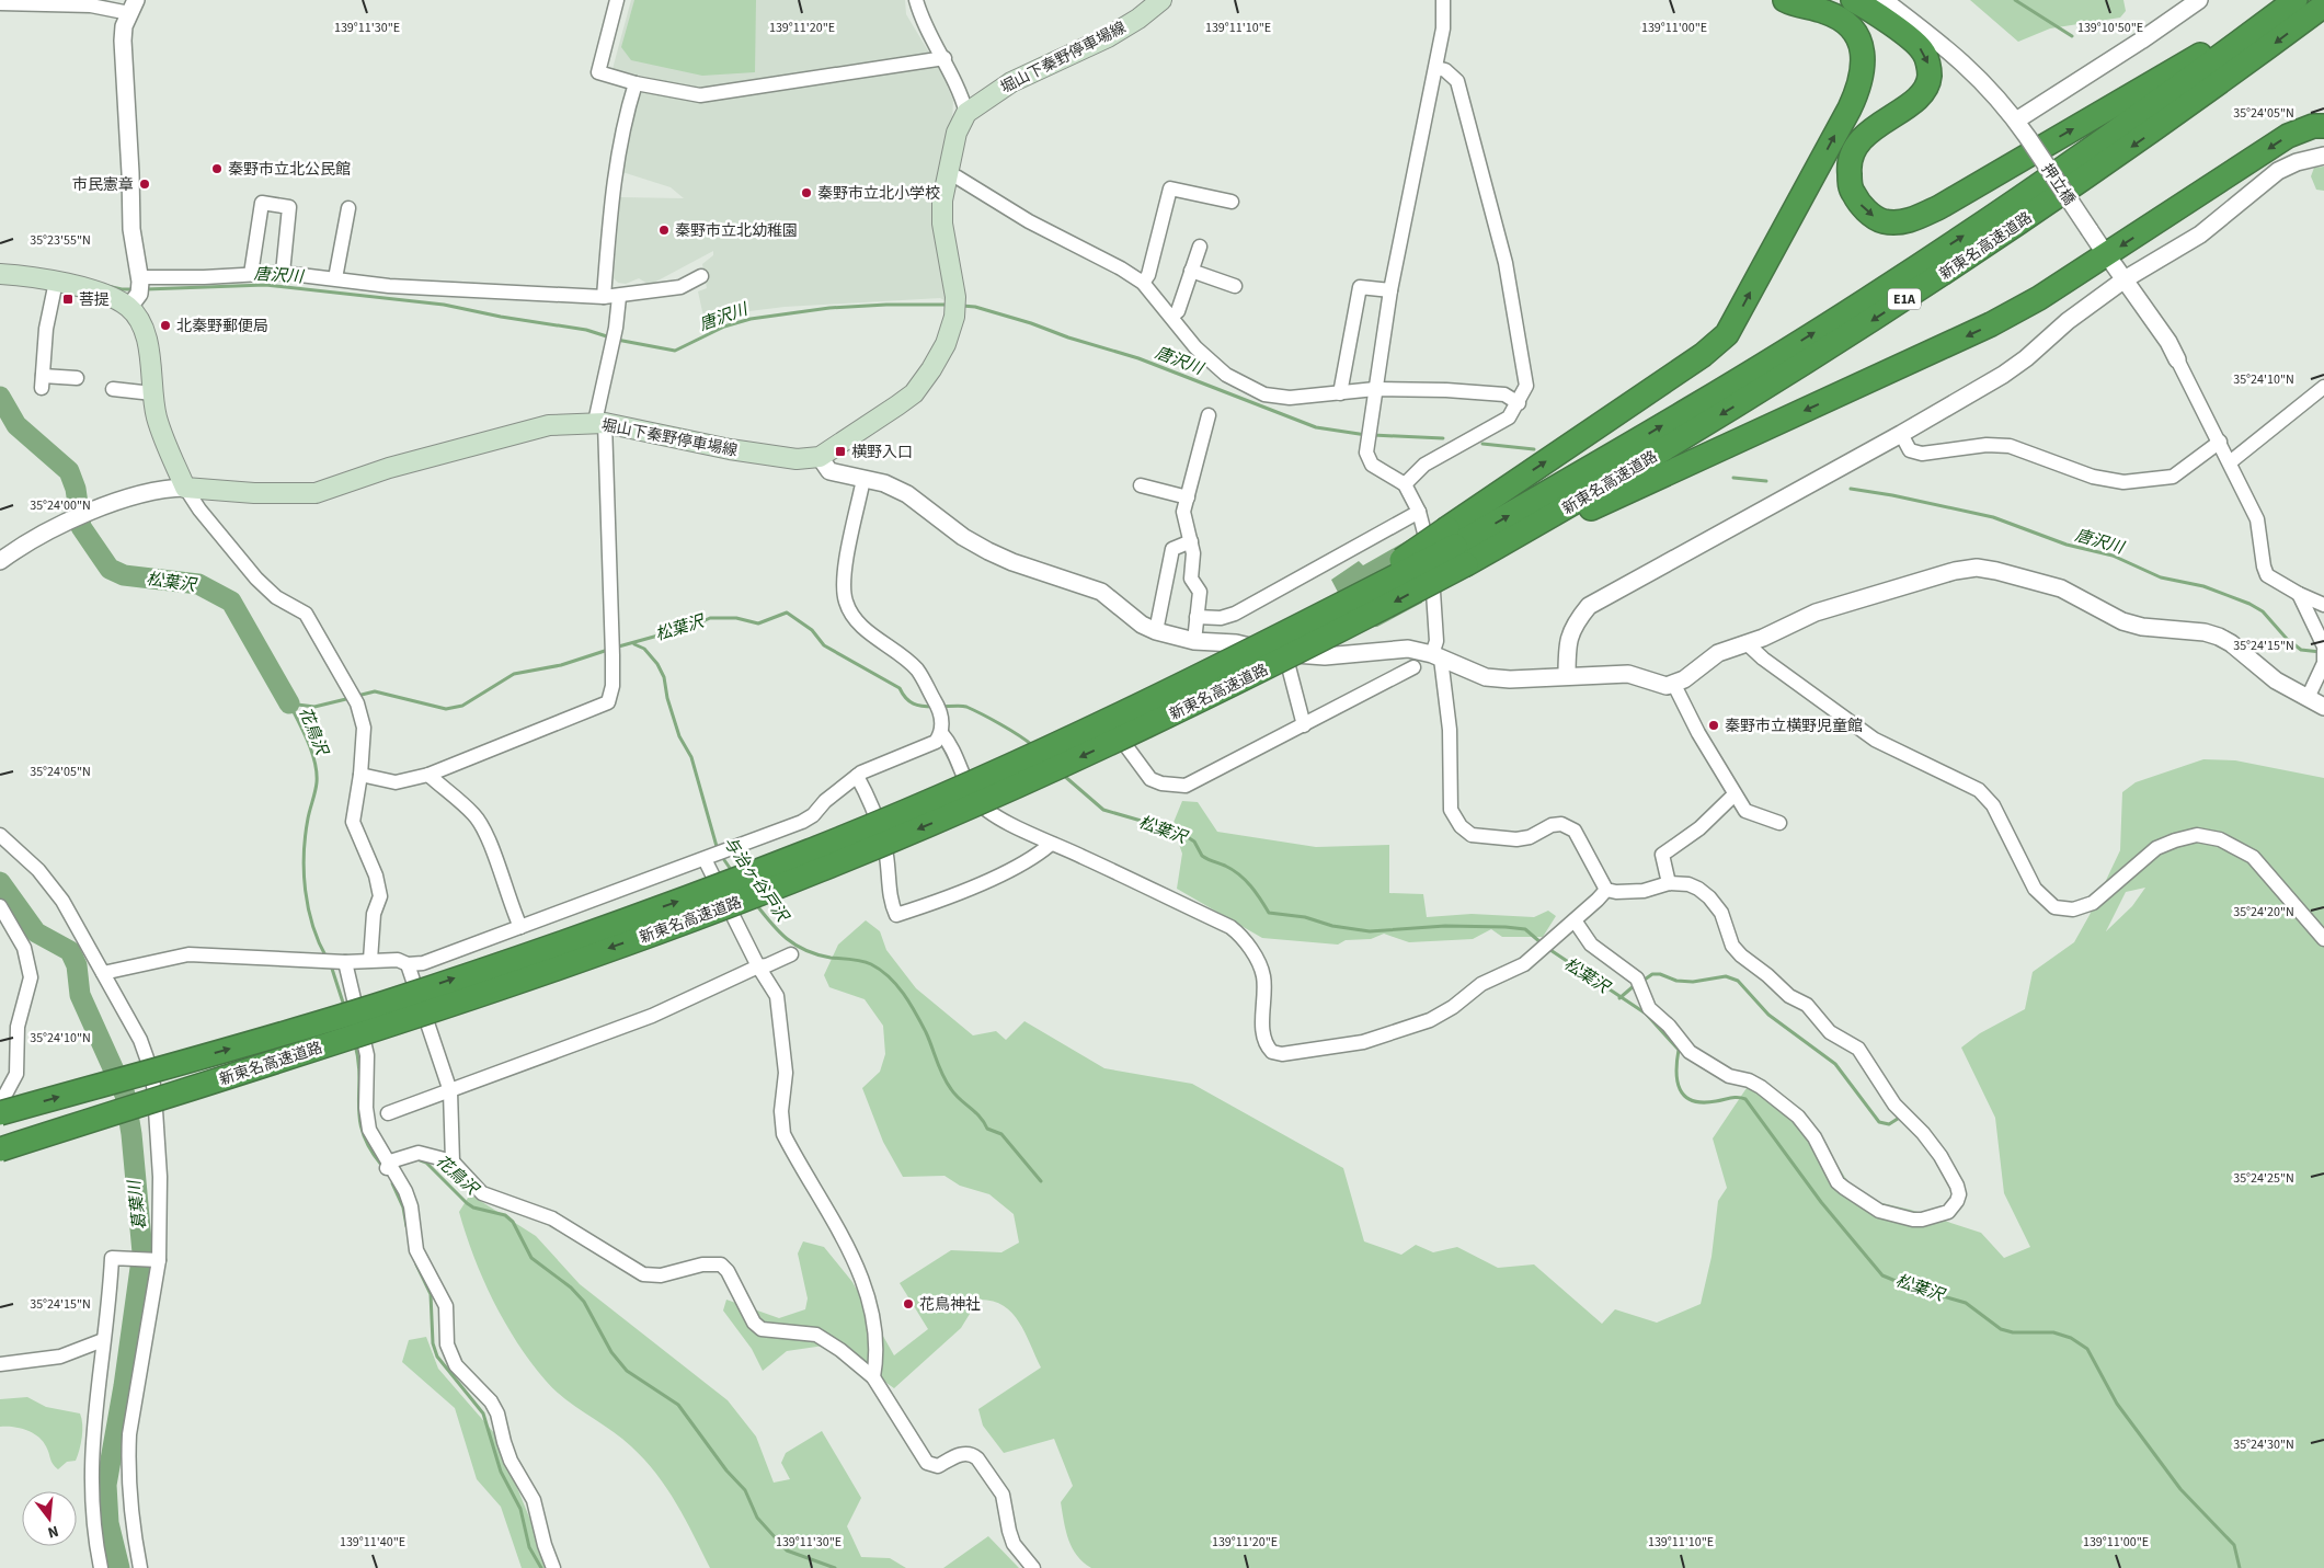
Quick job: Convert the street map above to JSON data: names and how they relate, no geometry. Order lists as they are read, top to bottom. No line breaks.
{"streets":{"highway":["新東名高速道路","E1A"],"main road":["堀山下秦野停車場線"],"street":["押立橋"]},"water":["唐沢川","松葉沢","花鳥沢","与治ヶ谷戸沢","葛葉川"],"places":{"other":["秦野市立北公民館","市民憲章","秦野市立北小学校","秦野市立北幼稚園","北秦野郵便局","秦野市立横野児童館","花鳥神社"],"transit":["菩提","横野入口"]},"north":"bottom","coordinates":["139°11'30\"E","139°11'20\"E","139°11'10\"E","139°11'00\"E","139°10'50\"E","35°24'05\"N","35°23'55\"N","35°24'10\"N","35°24'00\"N","35°24'15\"N","35°24'20\"N","35°24'25\"N","35°24'30\"N","139°11'40\"E"]}
